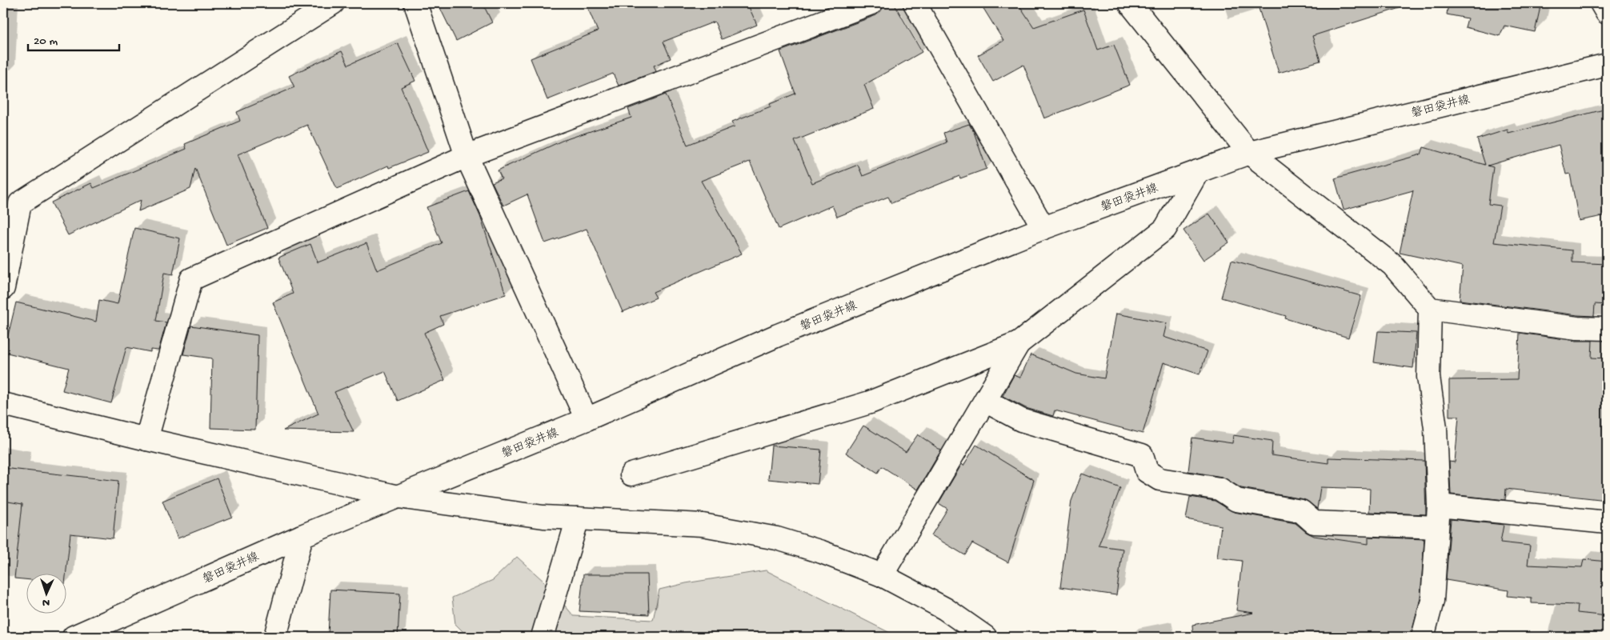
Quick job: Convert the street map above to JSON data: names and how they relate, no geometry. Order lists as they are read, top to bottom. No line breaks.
{"streets":{"street":["磐田袋井線"]},"scale_bar":"20 m","north":"bottom"}
